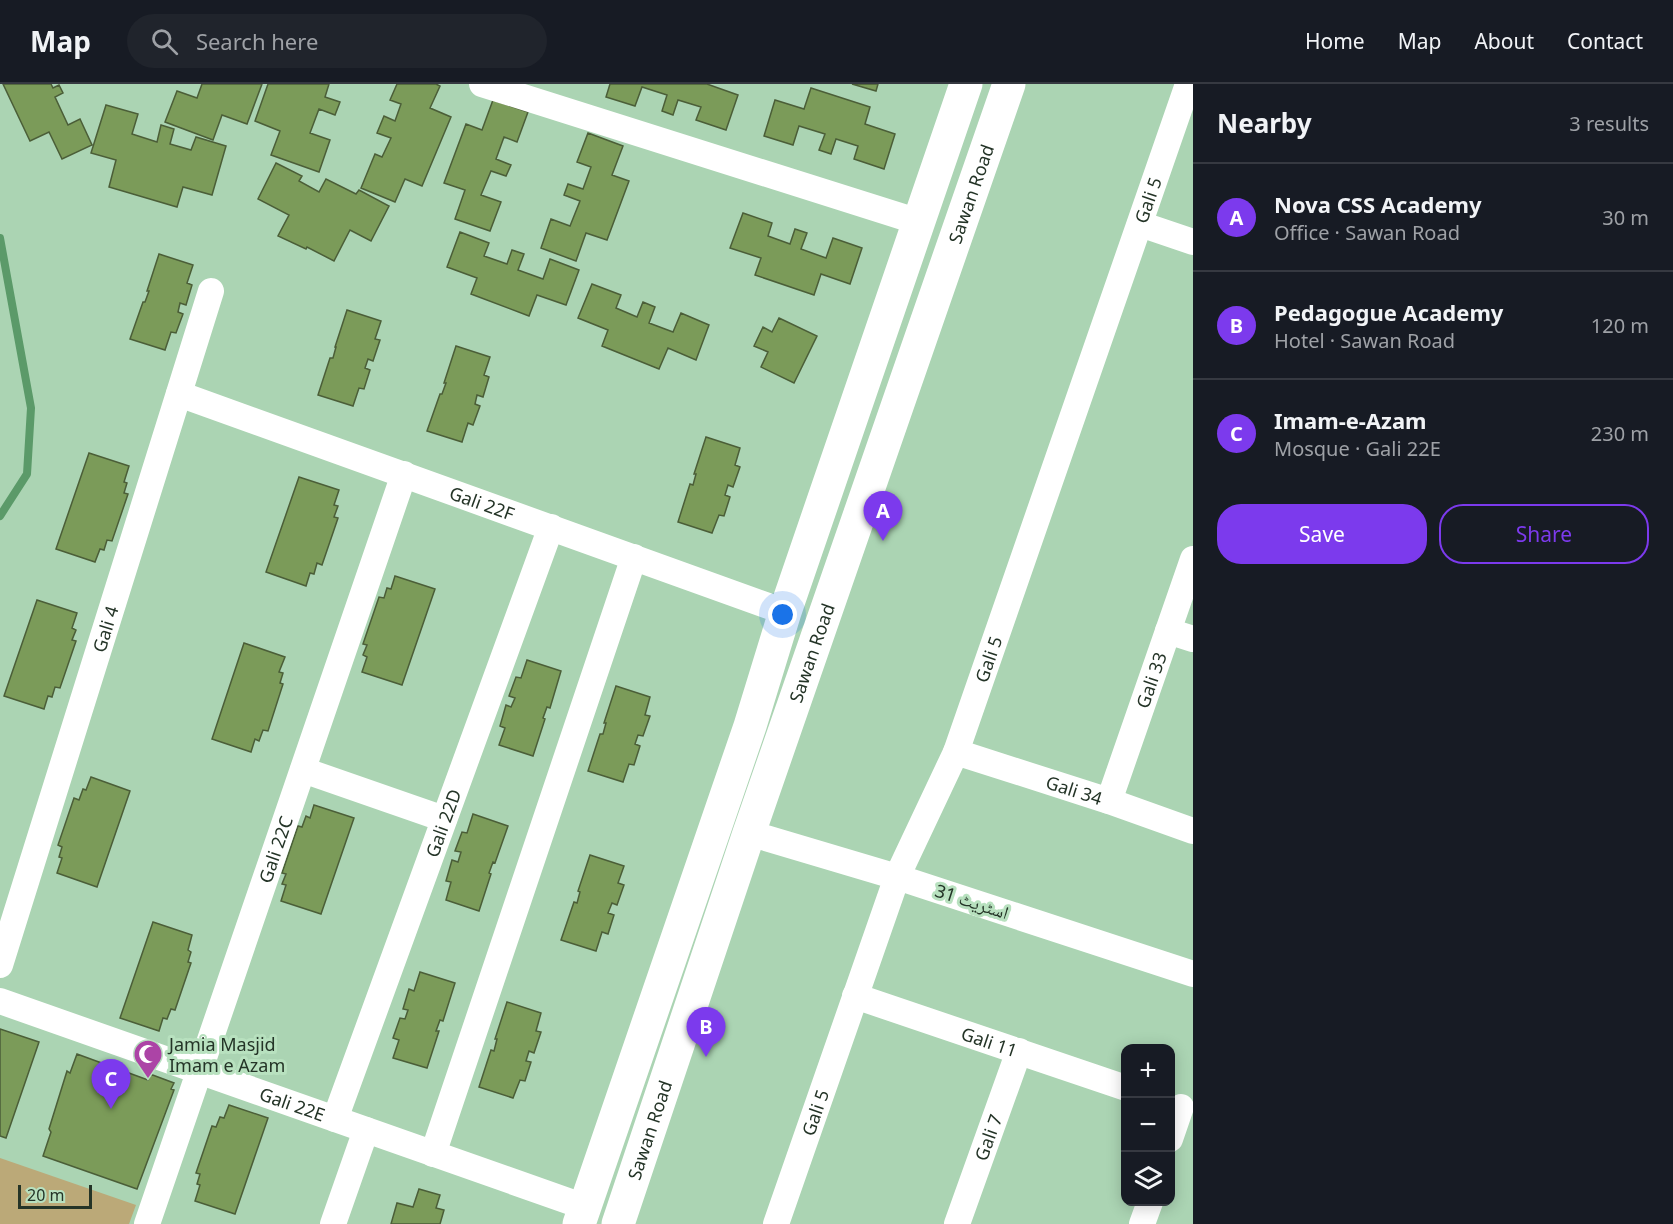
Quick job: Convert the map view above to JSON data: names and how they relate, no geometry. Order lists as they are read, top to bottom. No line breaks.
{"streets":{"main road":["Sawan Road"],"street":["Gali 5","Gali 22F","Gali 4","Gali 33","Gali 34","Gali 22D","Gali 22C","اسٹریٹ 31","Gali 11","Gali 22E","Gali 7"]},"crossings":[["Sawan Road","Gali 22F"],["Sawan Road","اسٹریٹ 31"],["Sawan Road","Gali 22E"],["Gali 5","Gali 34"],["Gali 5","اسٹریٹ 31"],["Gali 5","Gali 11"],["Gali 22F","Gali 4"],["Gali 22F","Gali 22D"],["Gali 22F","Gali 22C"],["Gali 33","Gali 34"],["Gali 22D","Gali 22E"],["Gali 22C","Gali 22E"],["Gali 11","Gali 7"]],"places":{"mosque":["Jamia Masjid Imam e Azam"]},"scale_bar":"20 m","page":{"header":"Map","search":"Search here","nav":["Home","Map","About","Contact"],"heading":["Nearby","3 results"],"list":[{"mark":"A","name":"Nova CSS Academy","note":"Office · Sawan Road","value":"30 m"},{"mark":"B","name":"Pedagogue Academy","note":"Hotel · Sawan Road","value":"120 m"},{"mark":"C","name":"Imam-e-Azam","note":"Mosque · Gali 22E","value":"230 m"}],"buttons":["Save","Share"],"pins":["A","B","C"],"map_buttons":["+","−"],"scale":"20 m"}}
